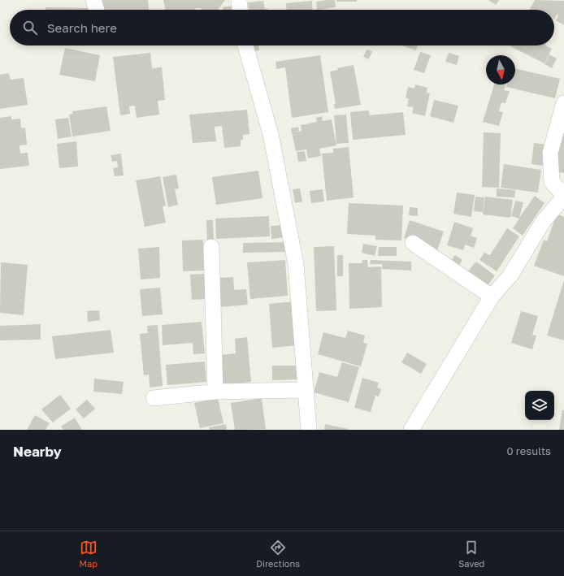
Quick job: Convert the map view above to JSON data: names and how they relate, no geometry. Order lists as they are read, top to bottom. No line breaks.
{"north":"bottom","page":{"search":"Search here","heading":["Nearby","0 results"],"nav":["Map","Directions","Saved"]}}
